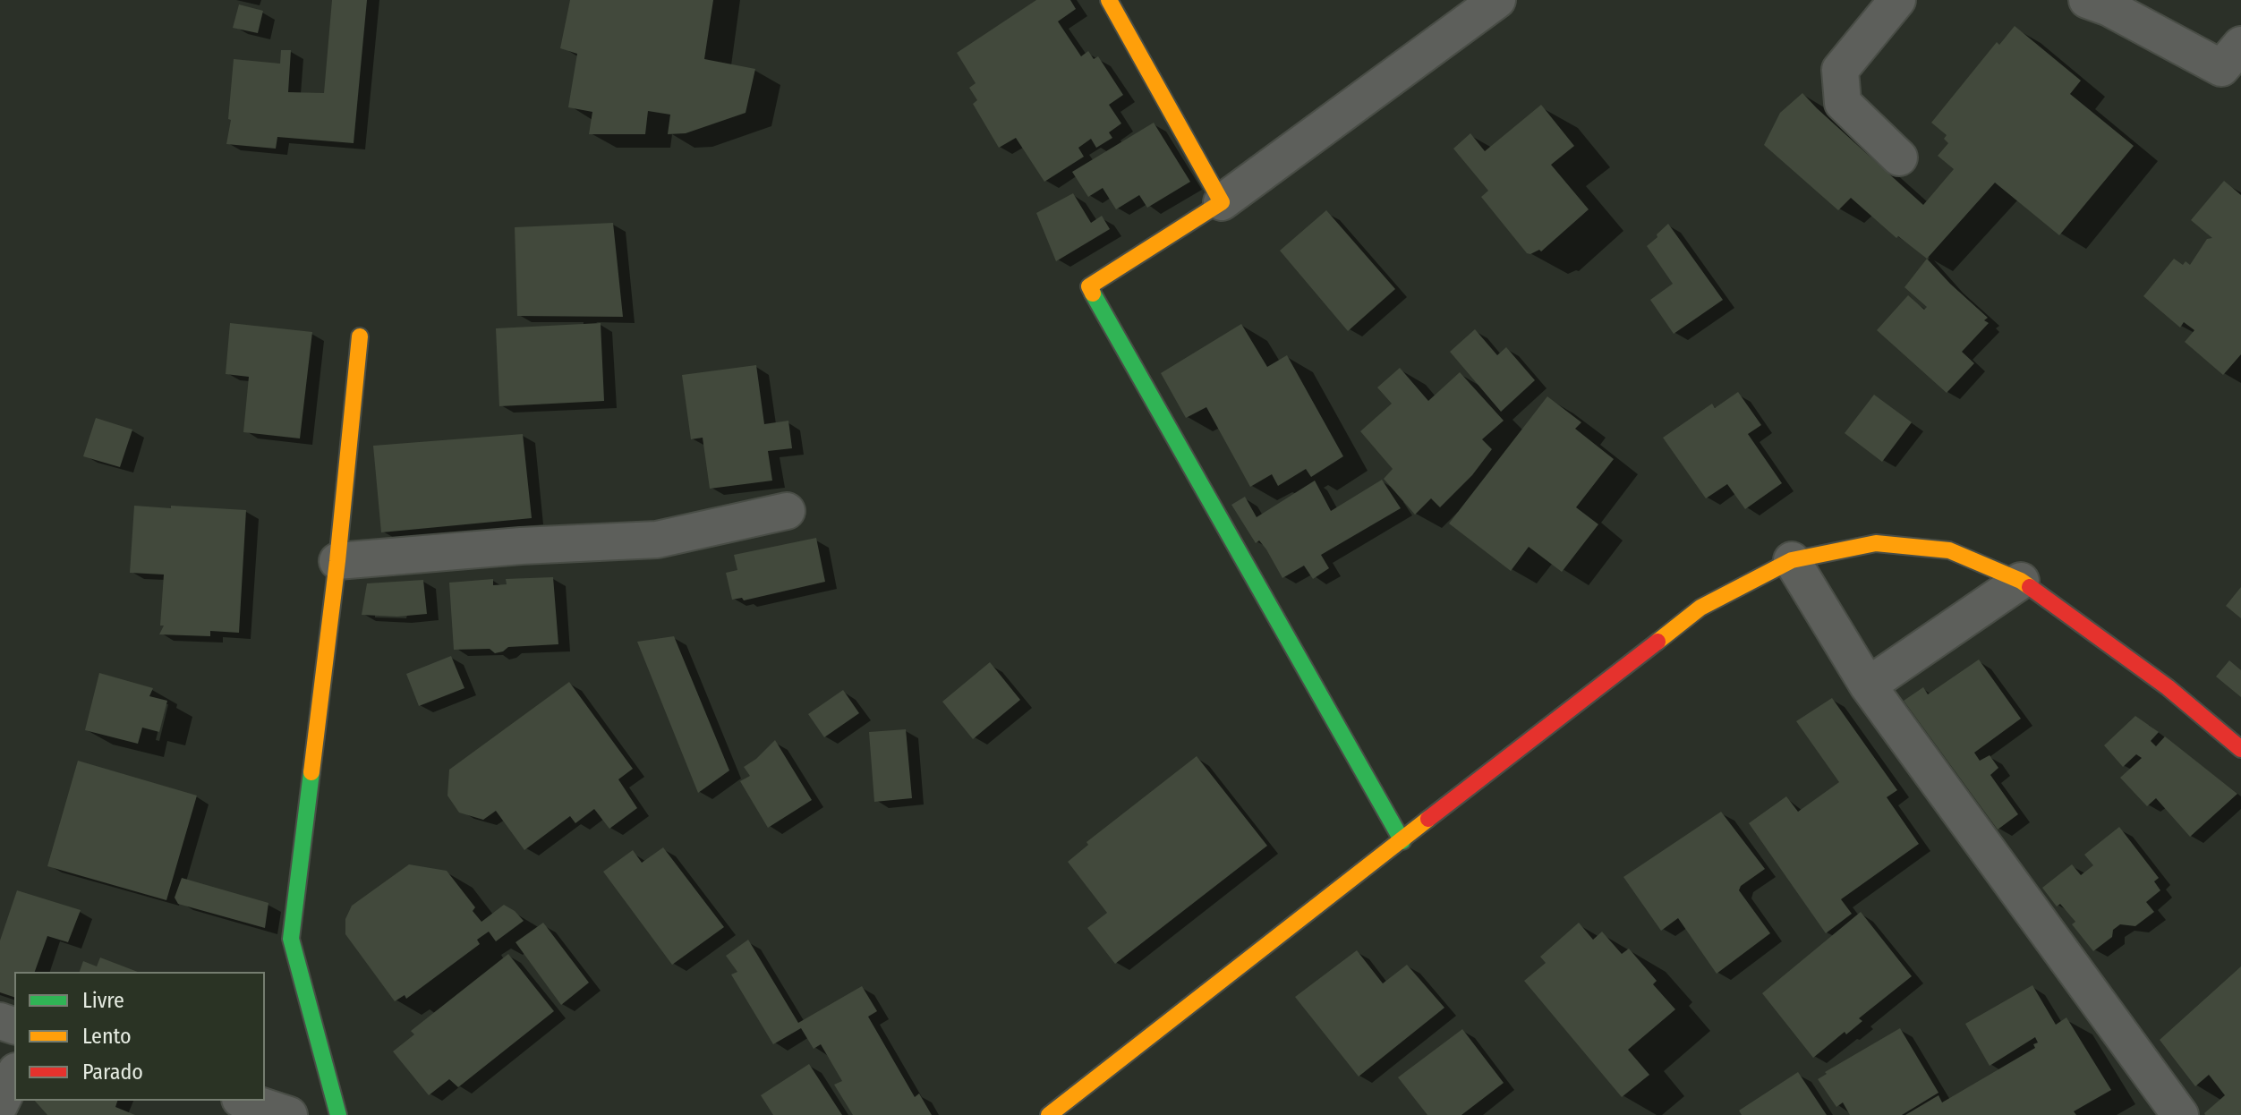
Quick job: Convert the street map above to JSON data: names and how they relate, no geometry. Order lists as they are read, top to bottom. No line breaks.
{"legend":["Livre","Lento","Parado"]}
